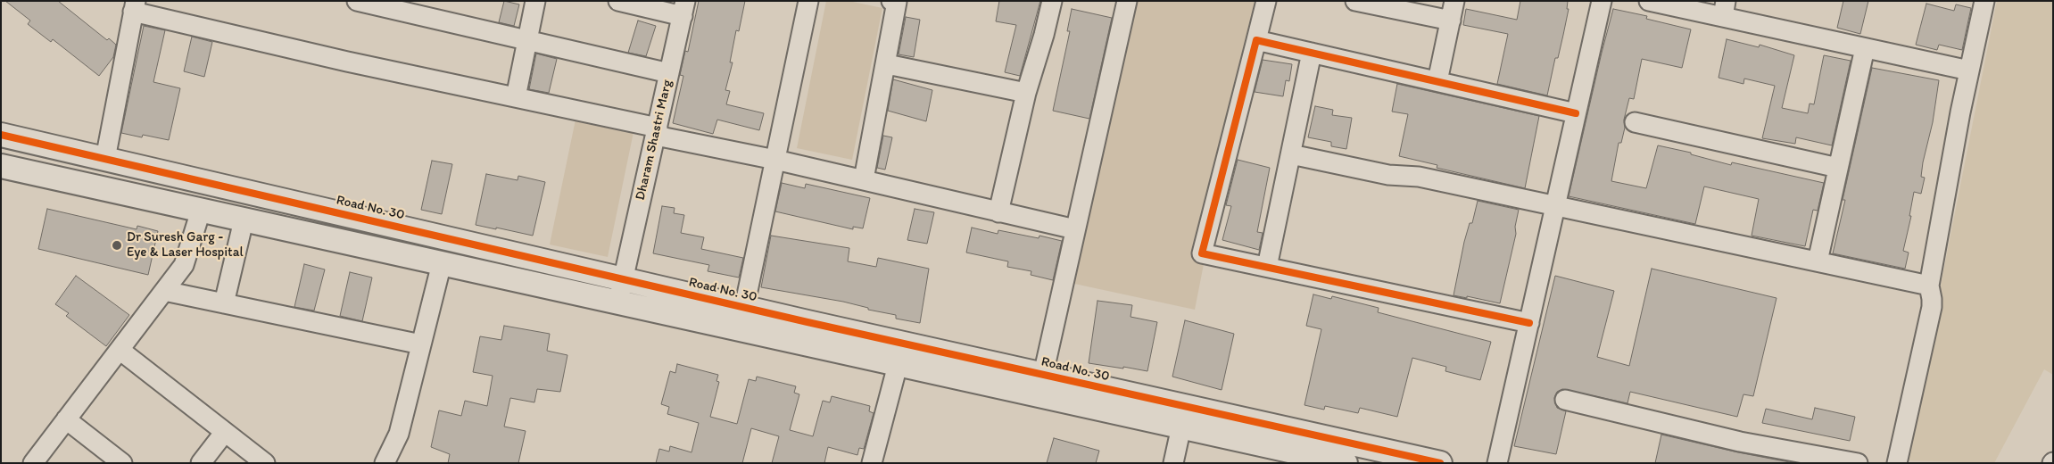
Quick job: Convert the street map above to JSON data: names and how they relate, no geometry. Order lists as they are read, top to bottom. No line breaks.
{"streets":{"street":["Dharam Shastri Marg","Road No. 30"]},"crossings":[["Dharam Shastri Marg","Road No. 30"]],"places":["Dr Suresh Garg - Eye & Laser Hospital"]}
